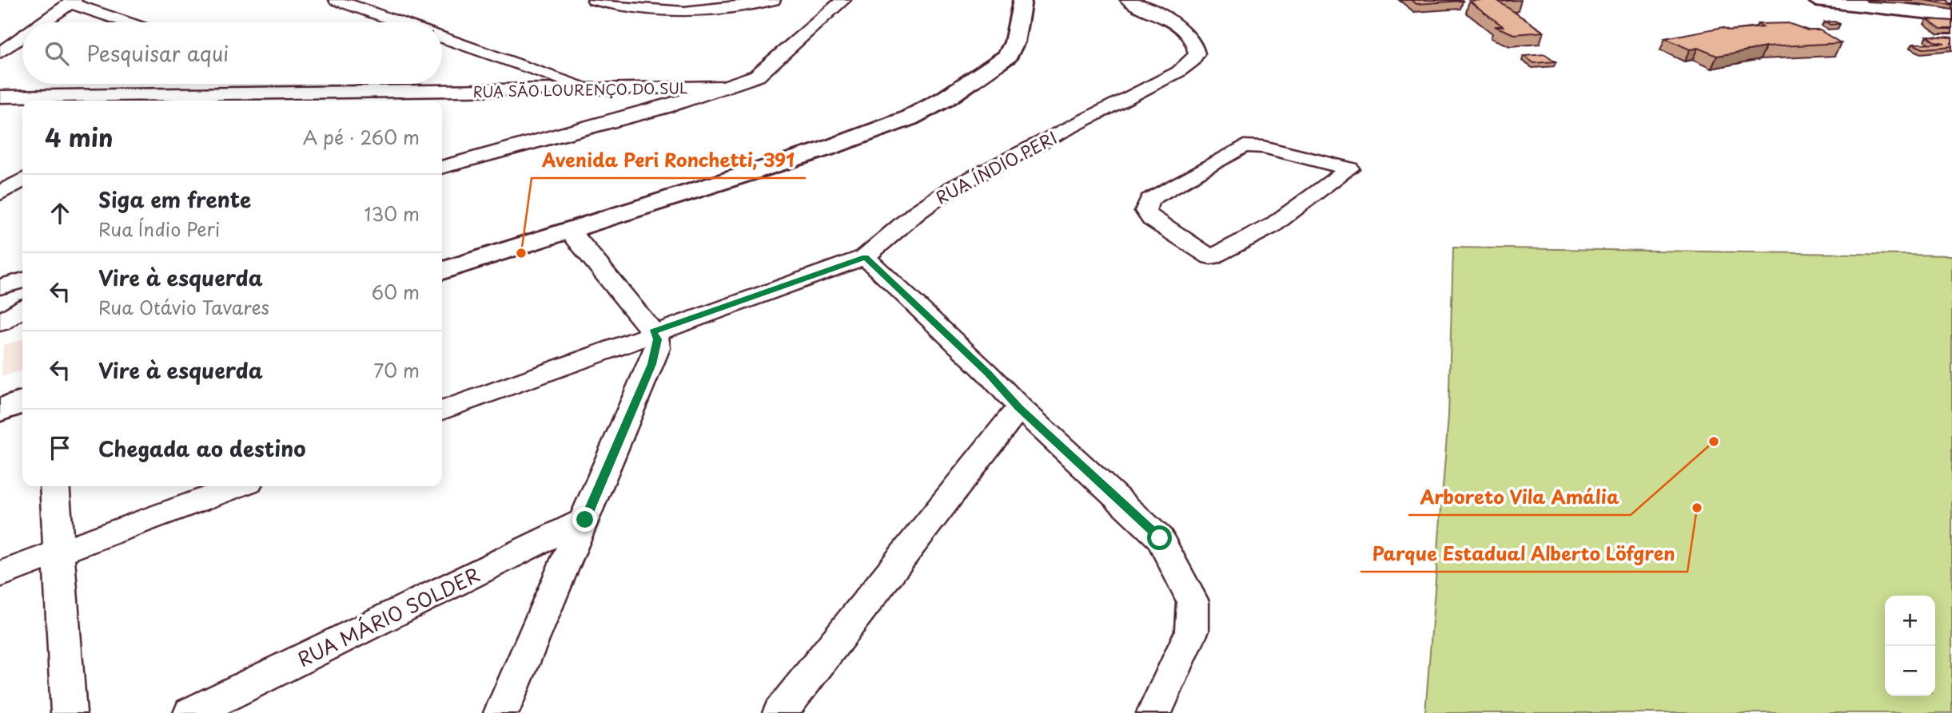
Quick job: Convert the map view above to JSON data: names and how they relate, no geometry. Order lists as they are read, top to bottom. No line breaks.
{"streets":{"street":["RUA SÃO LOURENÇO DO SUL","RUA ÍNDIO PERI","RUA MÁRIO SOLDER"]},"places":["Avenida Peri Ronchetti, 391","Arboreto Vila Amália","Parque Estadual Alberto Löfgren"],"page":{"search":"Pesquisar aqui","heading":["4 min","A pé · 260 m"],"list":[["Siga em frente","Rua Índio Peri","130 m"],["Vire à esquerda","Rua Otávio Tavares","60 m"],["Vire à esquerda","70 m"],"Chegada ao destino"],"map_buttons":["+","−"]}}
